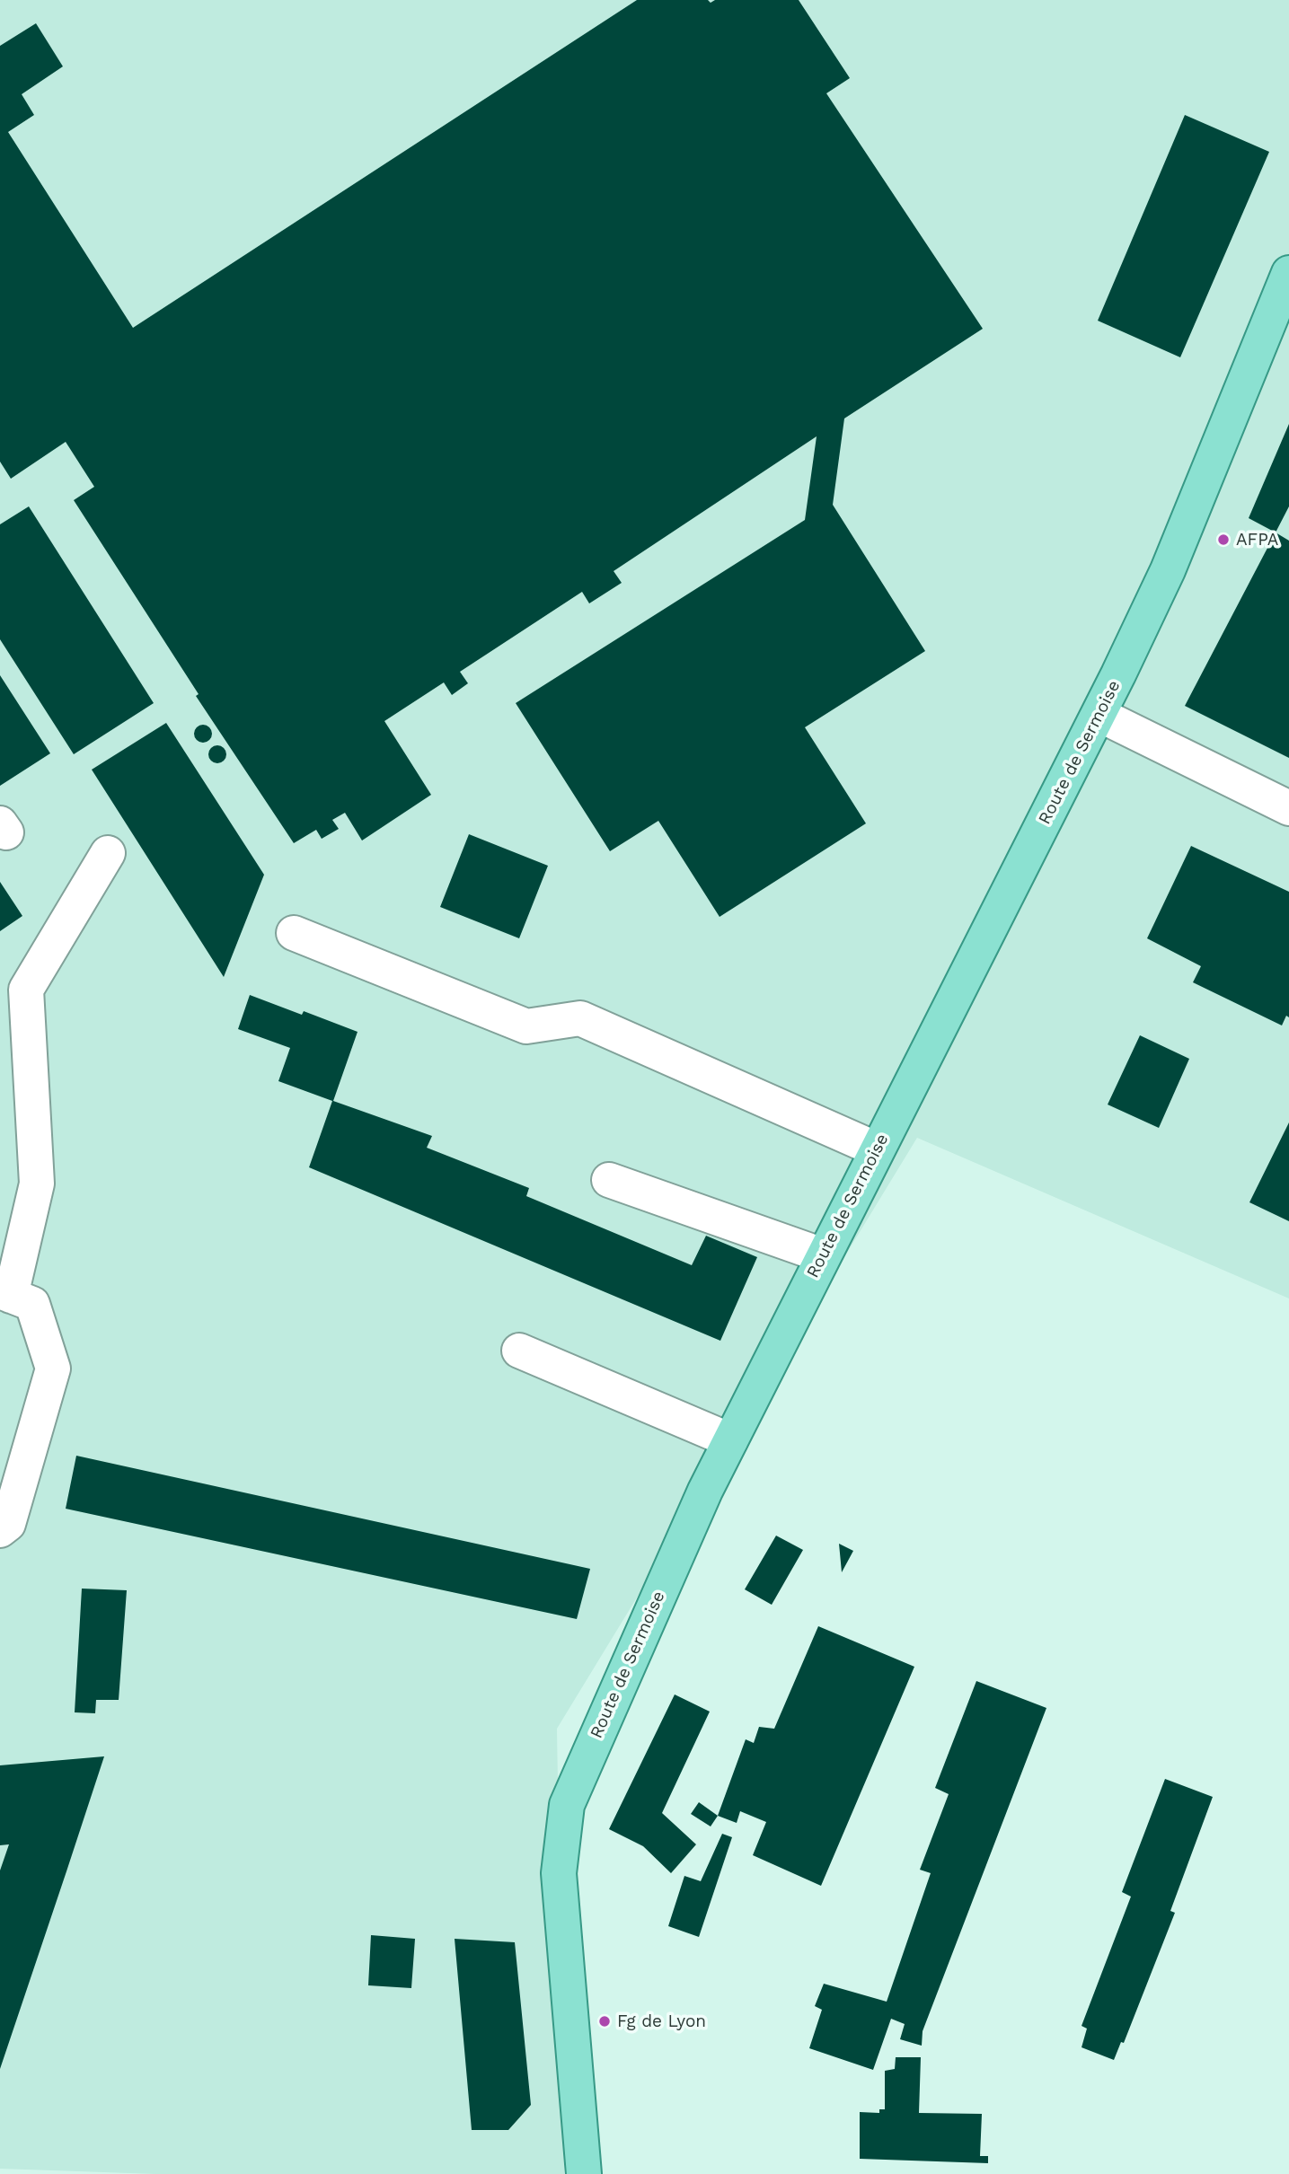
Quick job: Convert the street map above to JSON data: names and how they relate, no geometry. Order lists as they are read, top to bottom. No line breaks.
{"streets":{"main road":["Route de Sermoise"]},"places":["AFPA","Fg de Lyon"]}
